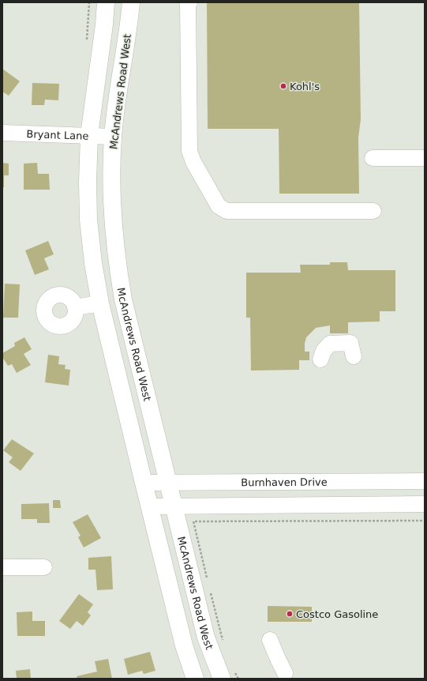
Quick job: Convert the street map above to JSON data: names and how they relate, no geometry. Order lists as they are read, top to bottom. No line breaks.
{"streets":{"main road":["McAndrews Road West"],"street":["Bryant Lane","Burnhaven Drive"]},"crossings":[["McAndrews Road West","Bryant Lane"],["McAndrews Road West","Burnhaven Drive"]],"places":["Kohl's","Costco Gasoline"]}
